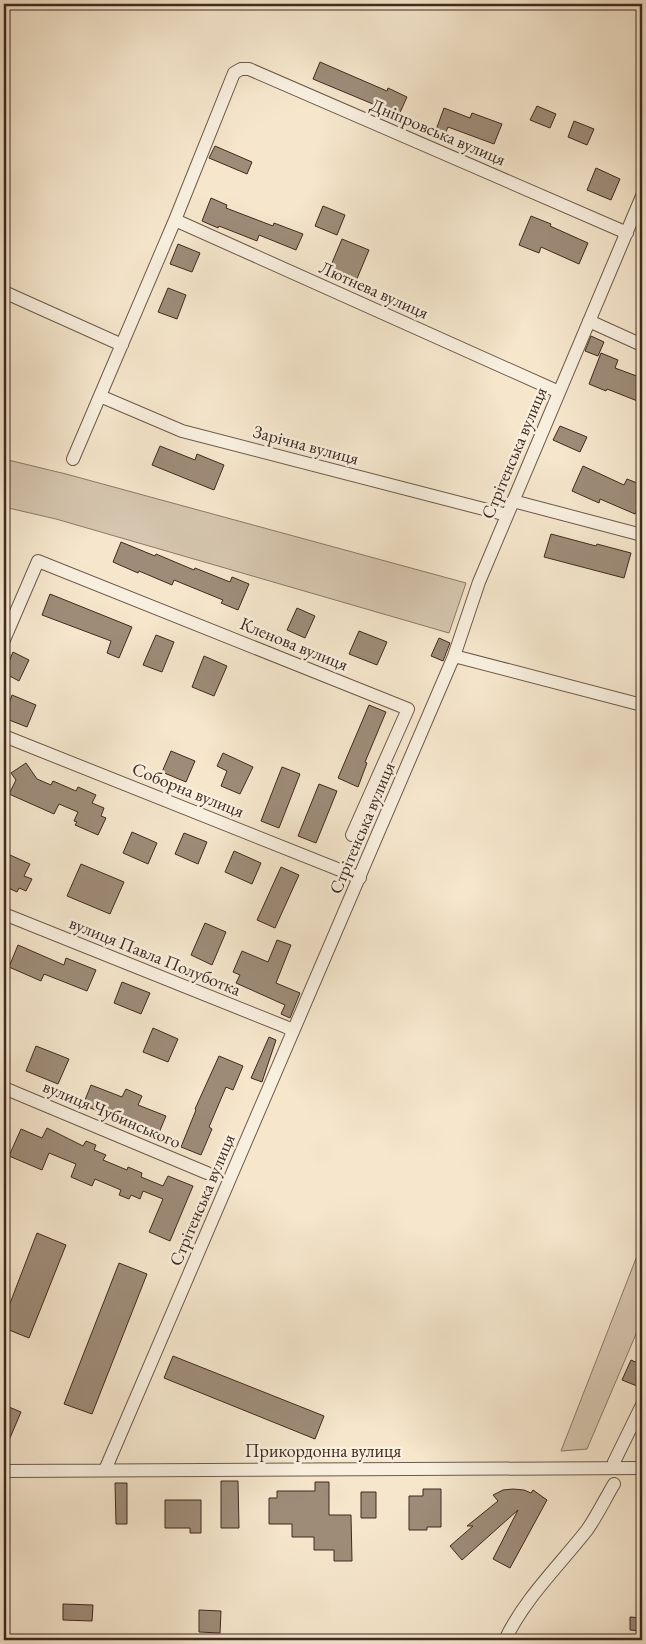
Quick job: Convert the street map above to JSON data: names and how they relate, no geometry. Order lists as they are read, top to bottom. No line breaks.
{"streets":{"street":["Дніпровська вулиця","Лютнева вулиця","Зарічна вулиця","Стрітенська вулиця","Кленова вулиця","Соборна вулиця","вулиця Павла Полуботка","вулиця Чубинського","Прикордонна вулиця"]},"crossings":[["Дніпровська вулиця","Лютнева вулиця"],["Дніпровська вулиця","Стрітенська вулиця"],["Лютнева вулиця","Стрітенська вулиця"],["Зарічна вулиця","Стрітенська вулиця"],["Стрітенська вулиця","Соборна вулиця"],["Стрітенська вулиця","вулиця Павла Полуботка"],["Стрітенська вулиця","Прикордонна вулиця"]]}
